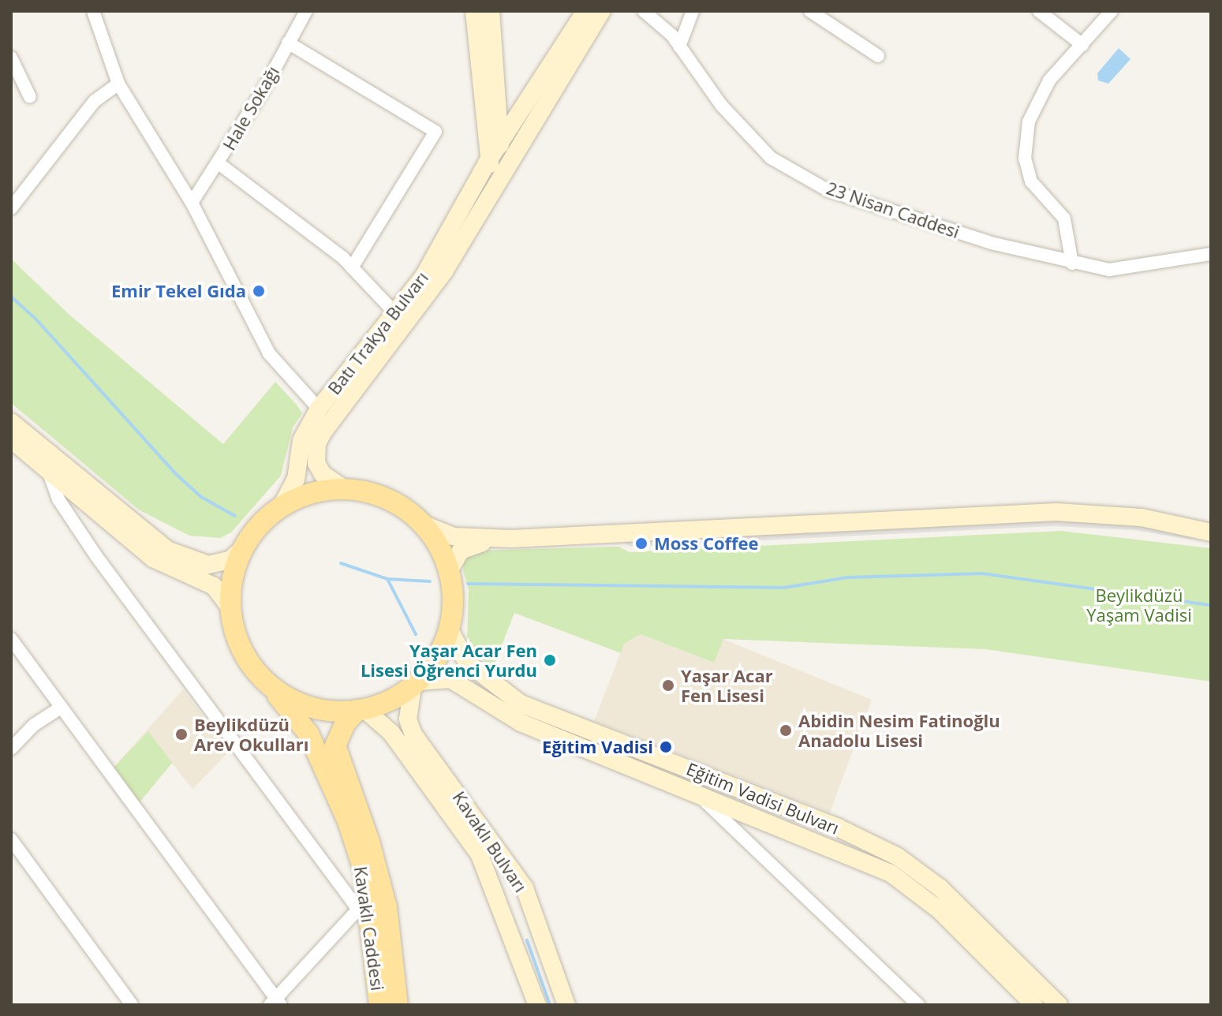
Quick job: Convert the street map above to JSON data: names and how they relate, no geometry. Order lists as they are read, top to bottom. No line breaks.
{"streets":{"main road":["Batı Trakya Bulvarı","Eğitim Vadisi Bulvarı","Kavaklı Bulvarı","Kavaklı Caddesi"],"street":["Hale Sokağı","23 Nisan Caddesi"]},"crossings":[["Batı Trakya Bulvarı","Eğitim Vadisi Bulvarı"],["Batı Trakya Bulvarı","Kavaklı Bulvarı"],["Batı Trakya Bulvarı","Kavaklı Caddesi"],["Eğitim Vadisi Bulvarı","Kavaklı Bulvarı"],["Eğitim Vadisi Bulvarı","Kavaklı Caddesi"],["Kavaklı Bulvarı","Kavaklı Caddesi"]],"parks":["Beylikdüzü Yaşam Vadisi"],"places":["Emir Tekel Gıda","Moss Coffee","Yaşar Acar Fen Lisesi Öğrenci Yurdu","Yaşar Acar Fen Lisesi","Abidin Nesim Fatinoğlu Anadolu Lisesi","Beylikdüzü Arev Okulları","Eğitim Vadisi"]}
